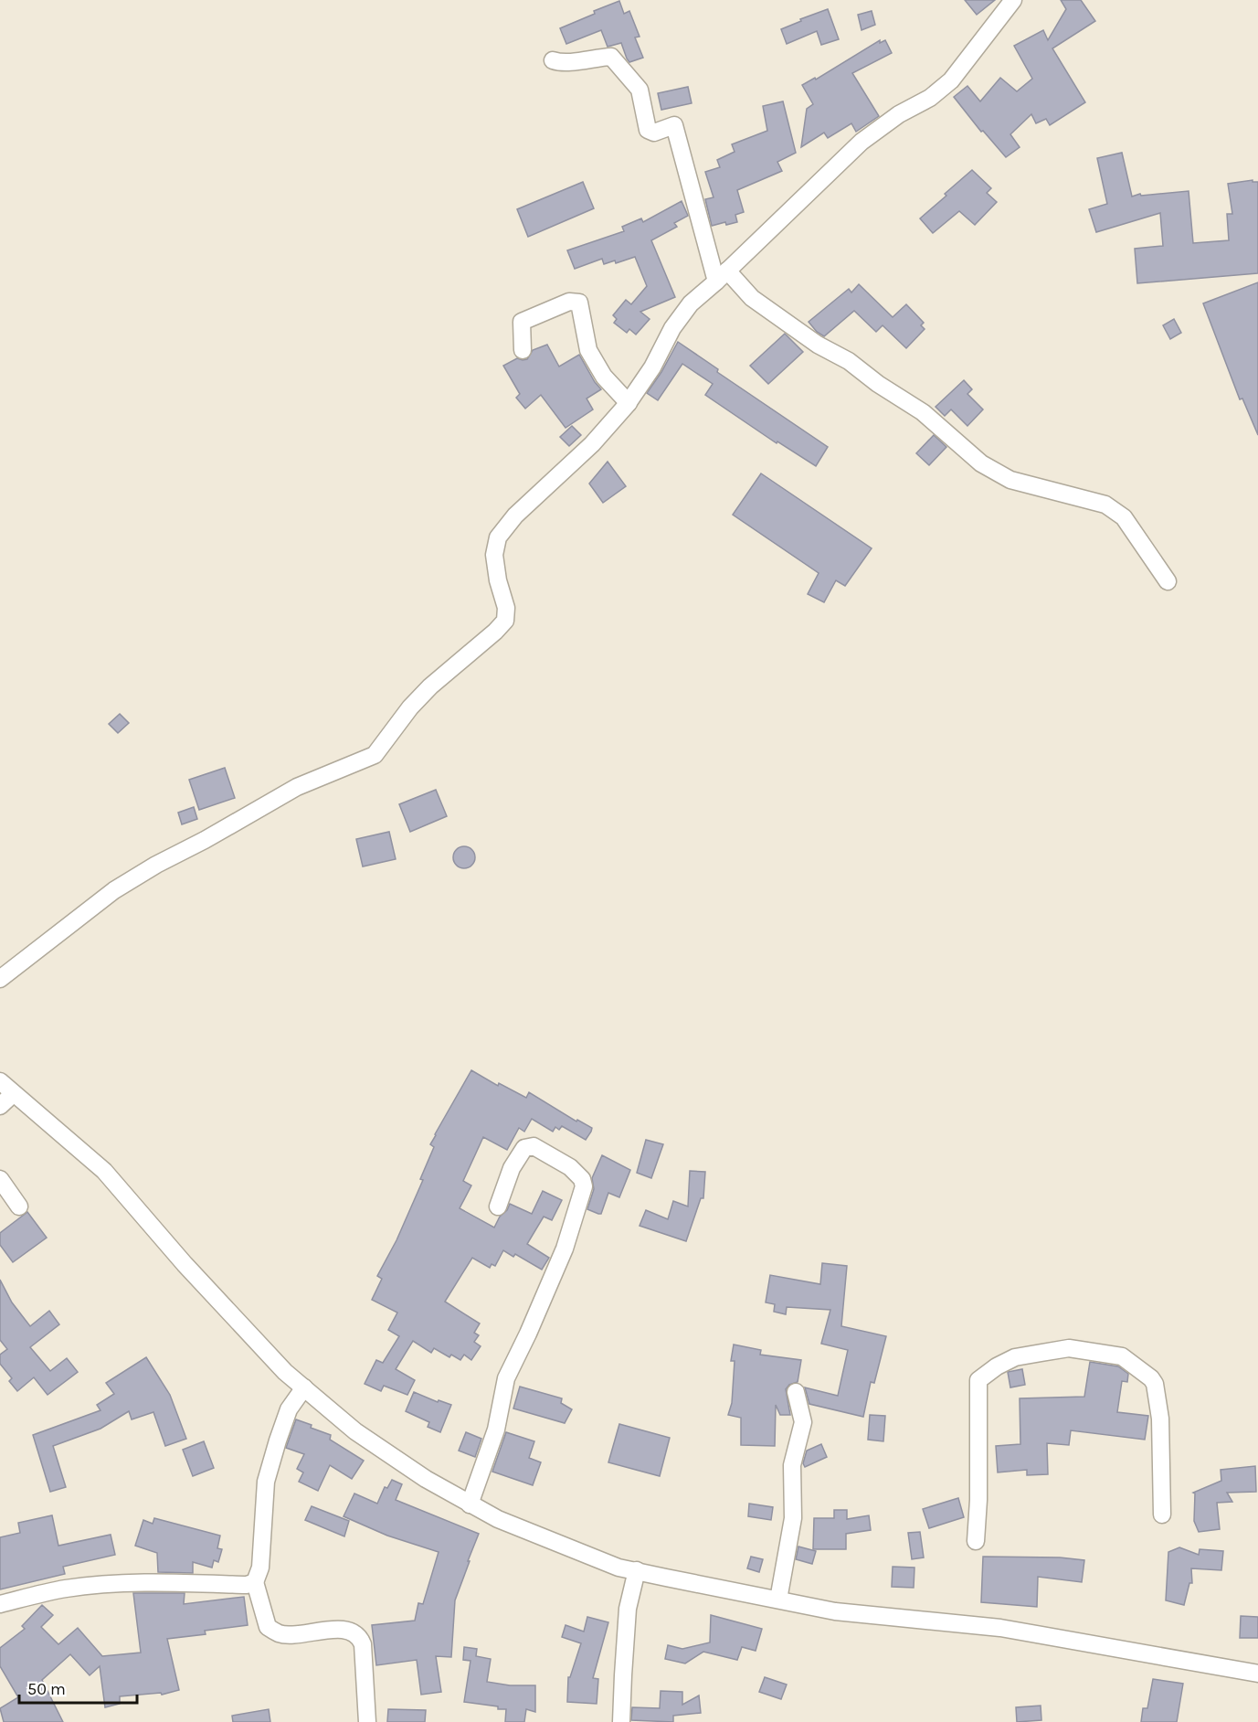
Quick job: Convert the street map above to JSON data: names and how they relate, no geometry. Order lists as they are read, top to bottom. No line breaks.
{"scale_bar":"50 m"}
